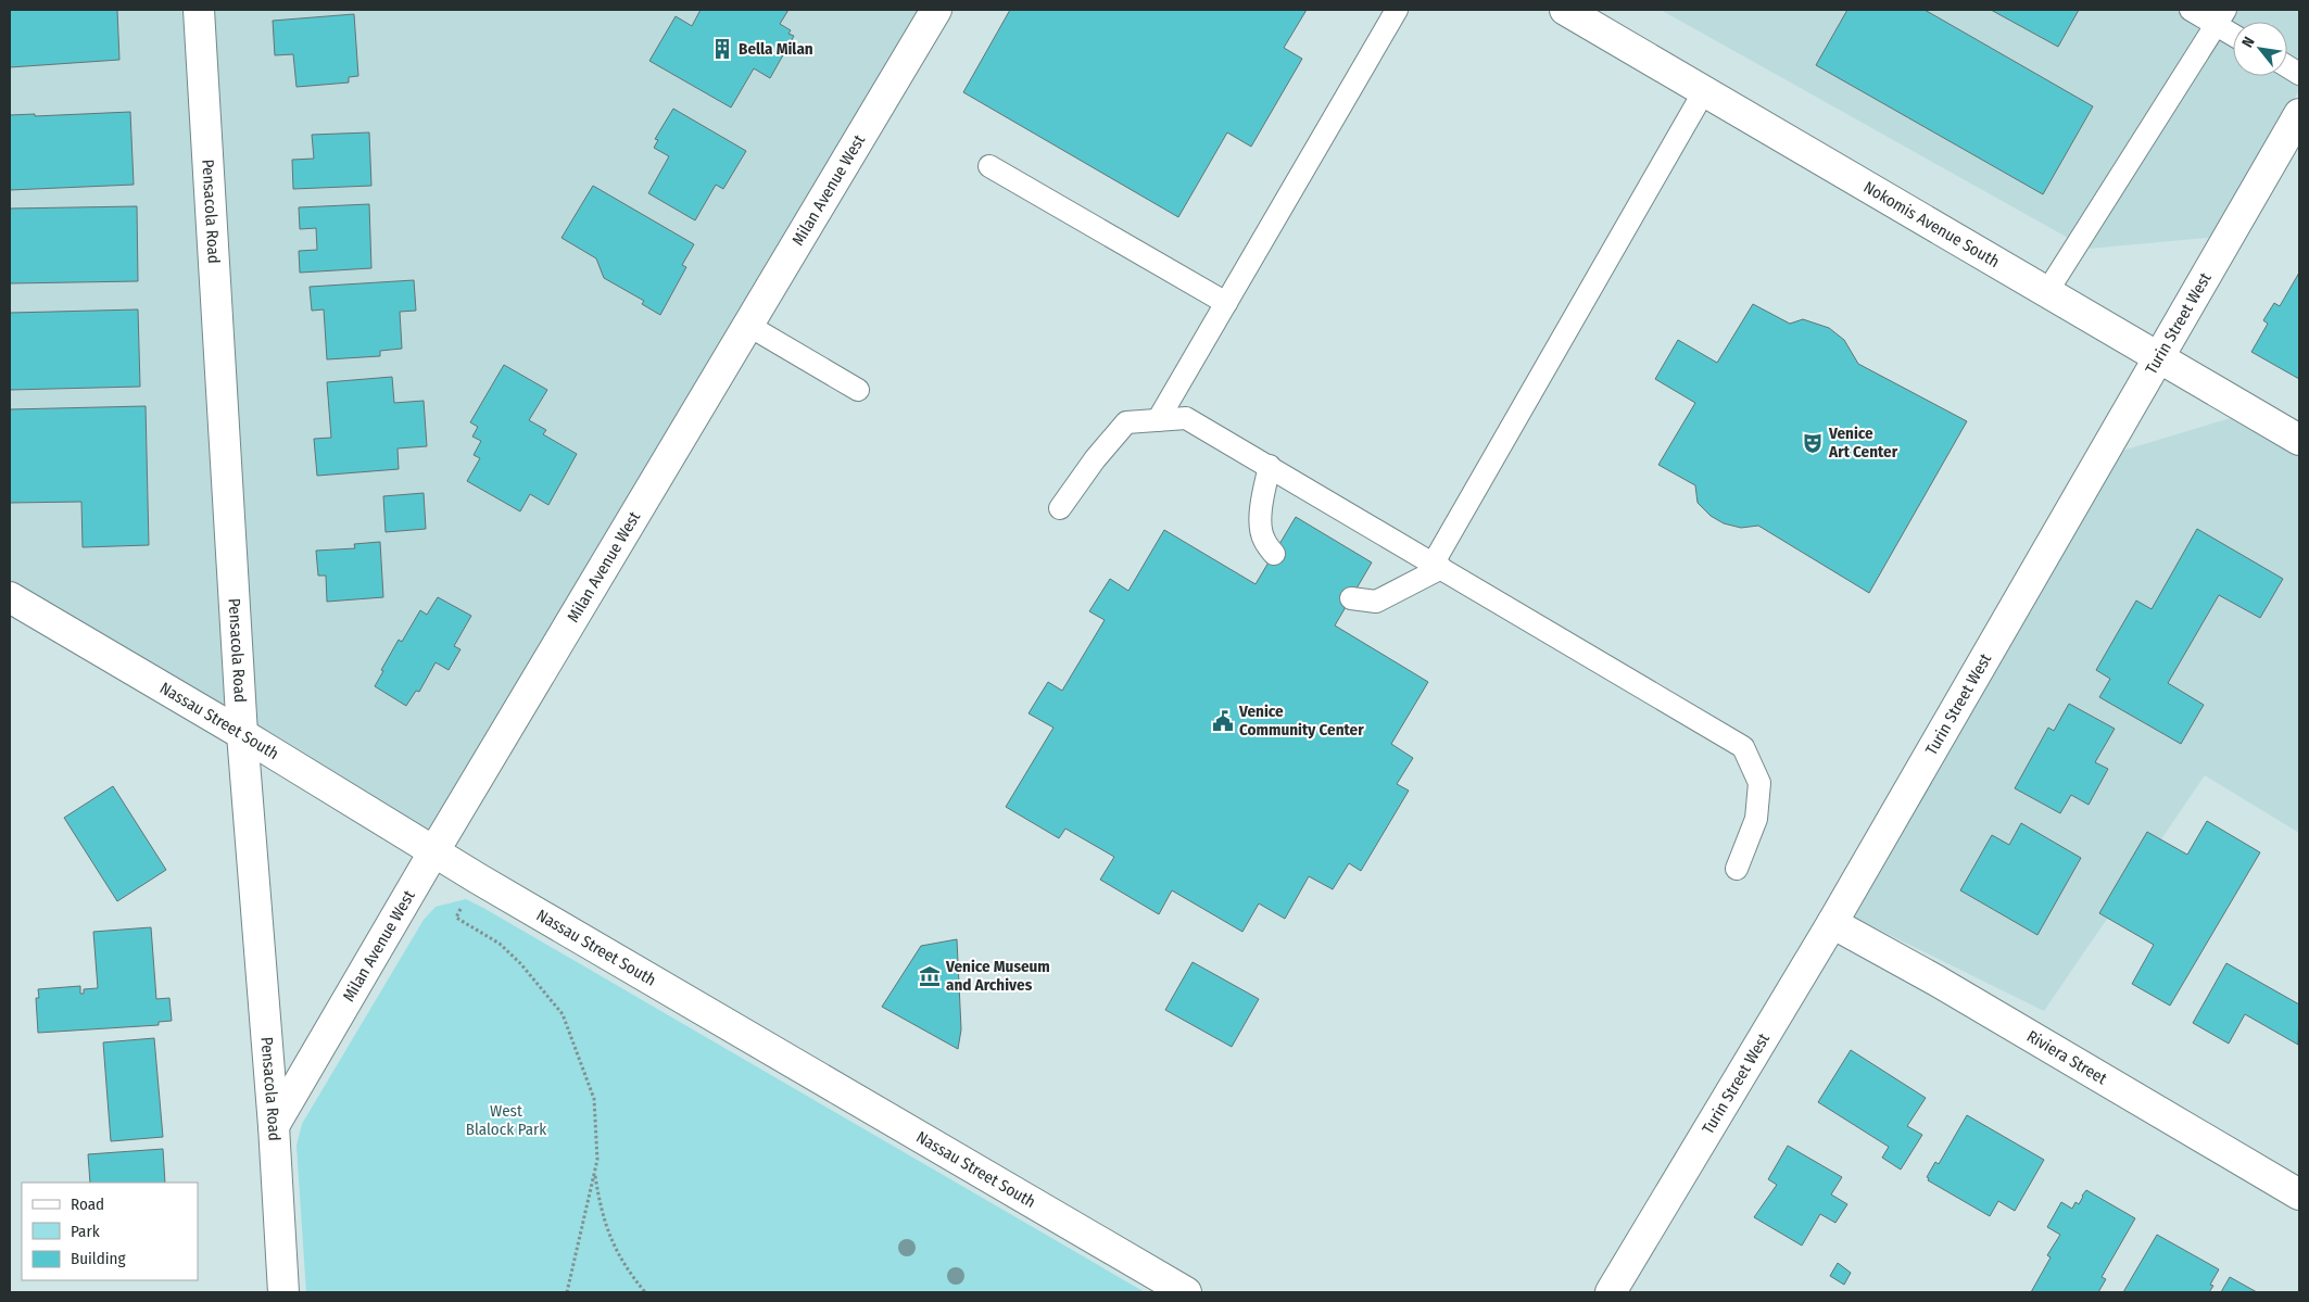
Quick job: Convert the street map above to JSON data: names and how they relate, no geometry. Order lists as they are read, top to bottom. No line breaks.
{"streets":{"street":["Milan Avenue West","Pensacola Road","Nokomis Avenue South","Turin Street West","Nassau Street South","Riviera Street"]},"crossings":[["Milan Avenue West","Pensacola Road"],["Milan Avenue West","Nassau Street South"],["Pensacola Road","Nassau Street South"],["Nokomis Avenue South","Turin Street West"],["Turin Street West","Riviera Street"]],"parks":["West Blalock Park"],"places":{"building":["Bella Milan"],"theatre":["Venice Art Center"],"public building":["Venice Community Center"],"museum":["Venice Museum and Archives"]},"legend":["Road","Park","Building"],"north":"top left"}
